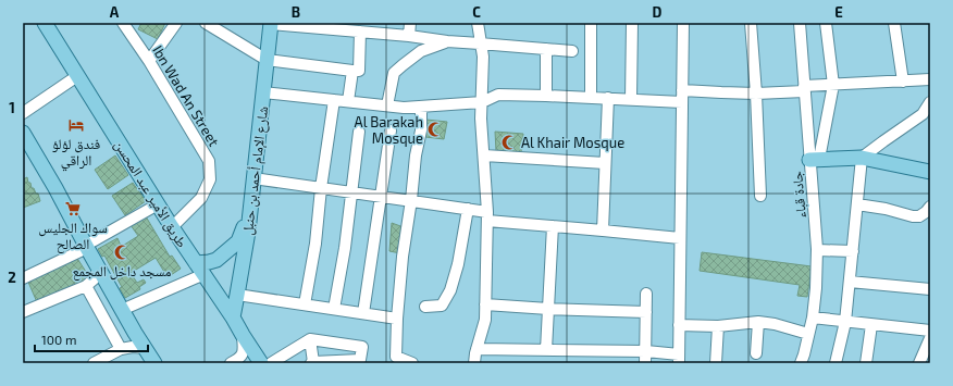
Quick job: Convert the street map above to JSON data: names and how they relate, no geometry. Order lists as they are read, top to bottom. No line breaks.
{"streets":{"main road":["شارع الإمام أحمد بن حنبل","طريق الأمير عبد المحسن"],"street":["Ibn Wad An Street","جادة قباء"]},"crossings":[["Ibn Wad An Street","طريق الأمير عبد المحسن"],["شارع الإمام أحمد بن حنبل","طريق الأمير عبد المحسن"]],"places":{"hotel":["فندق لؤلؤ الراقي"],"mosque":["Al Barakah Mosque","Al Khair Mosque","مسجد داخل المجمع"],"supermarket":["سواك الجليس الصالح"]},"scale_bar":"100 m","grid":{"columns":["A","B","C","D","E"],"rows":["1","2"]}}
